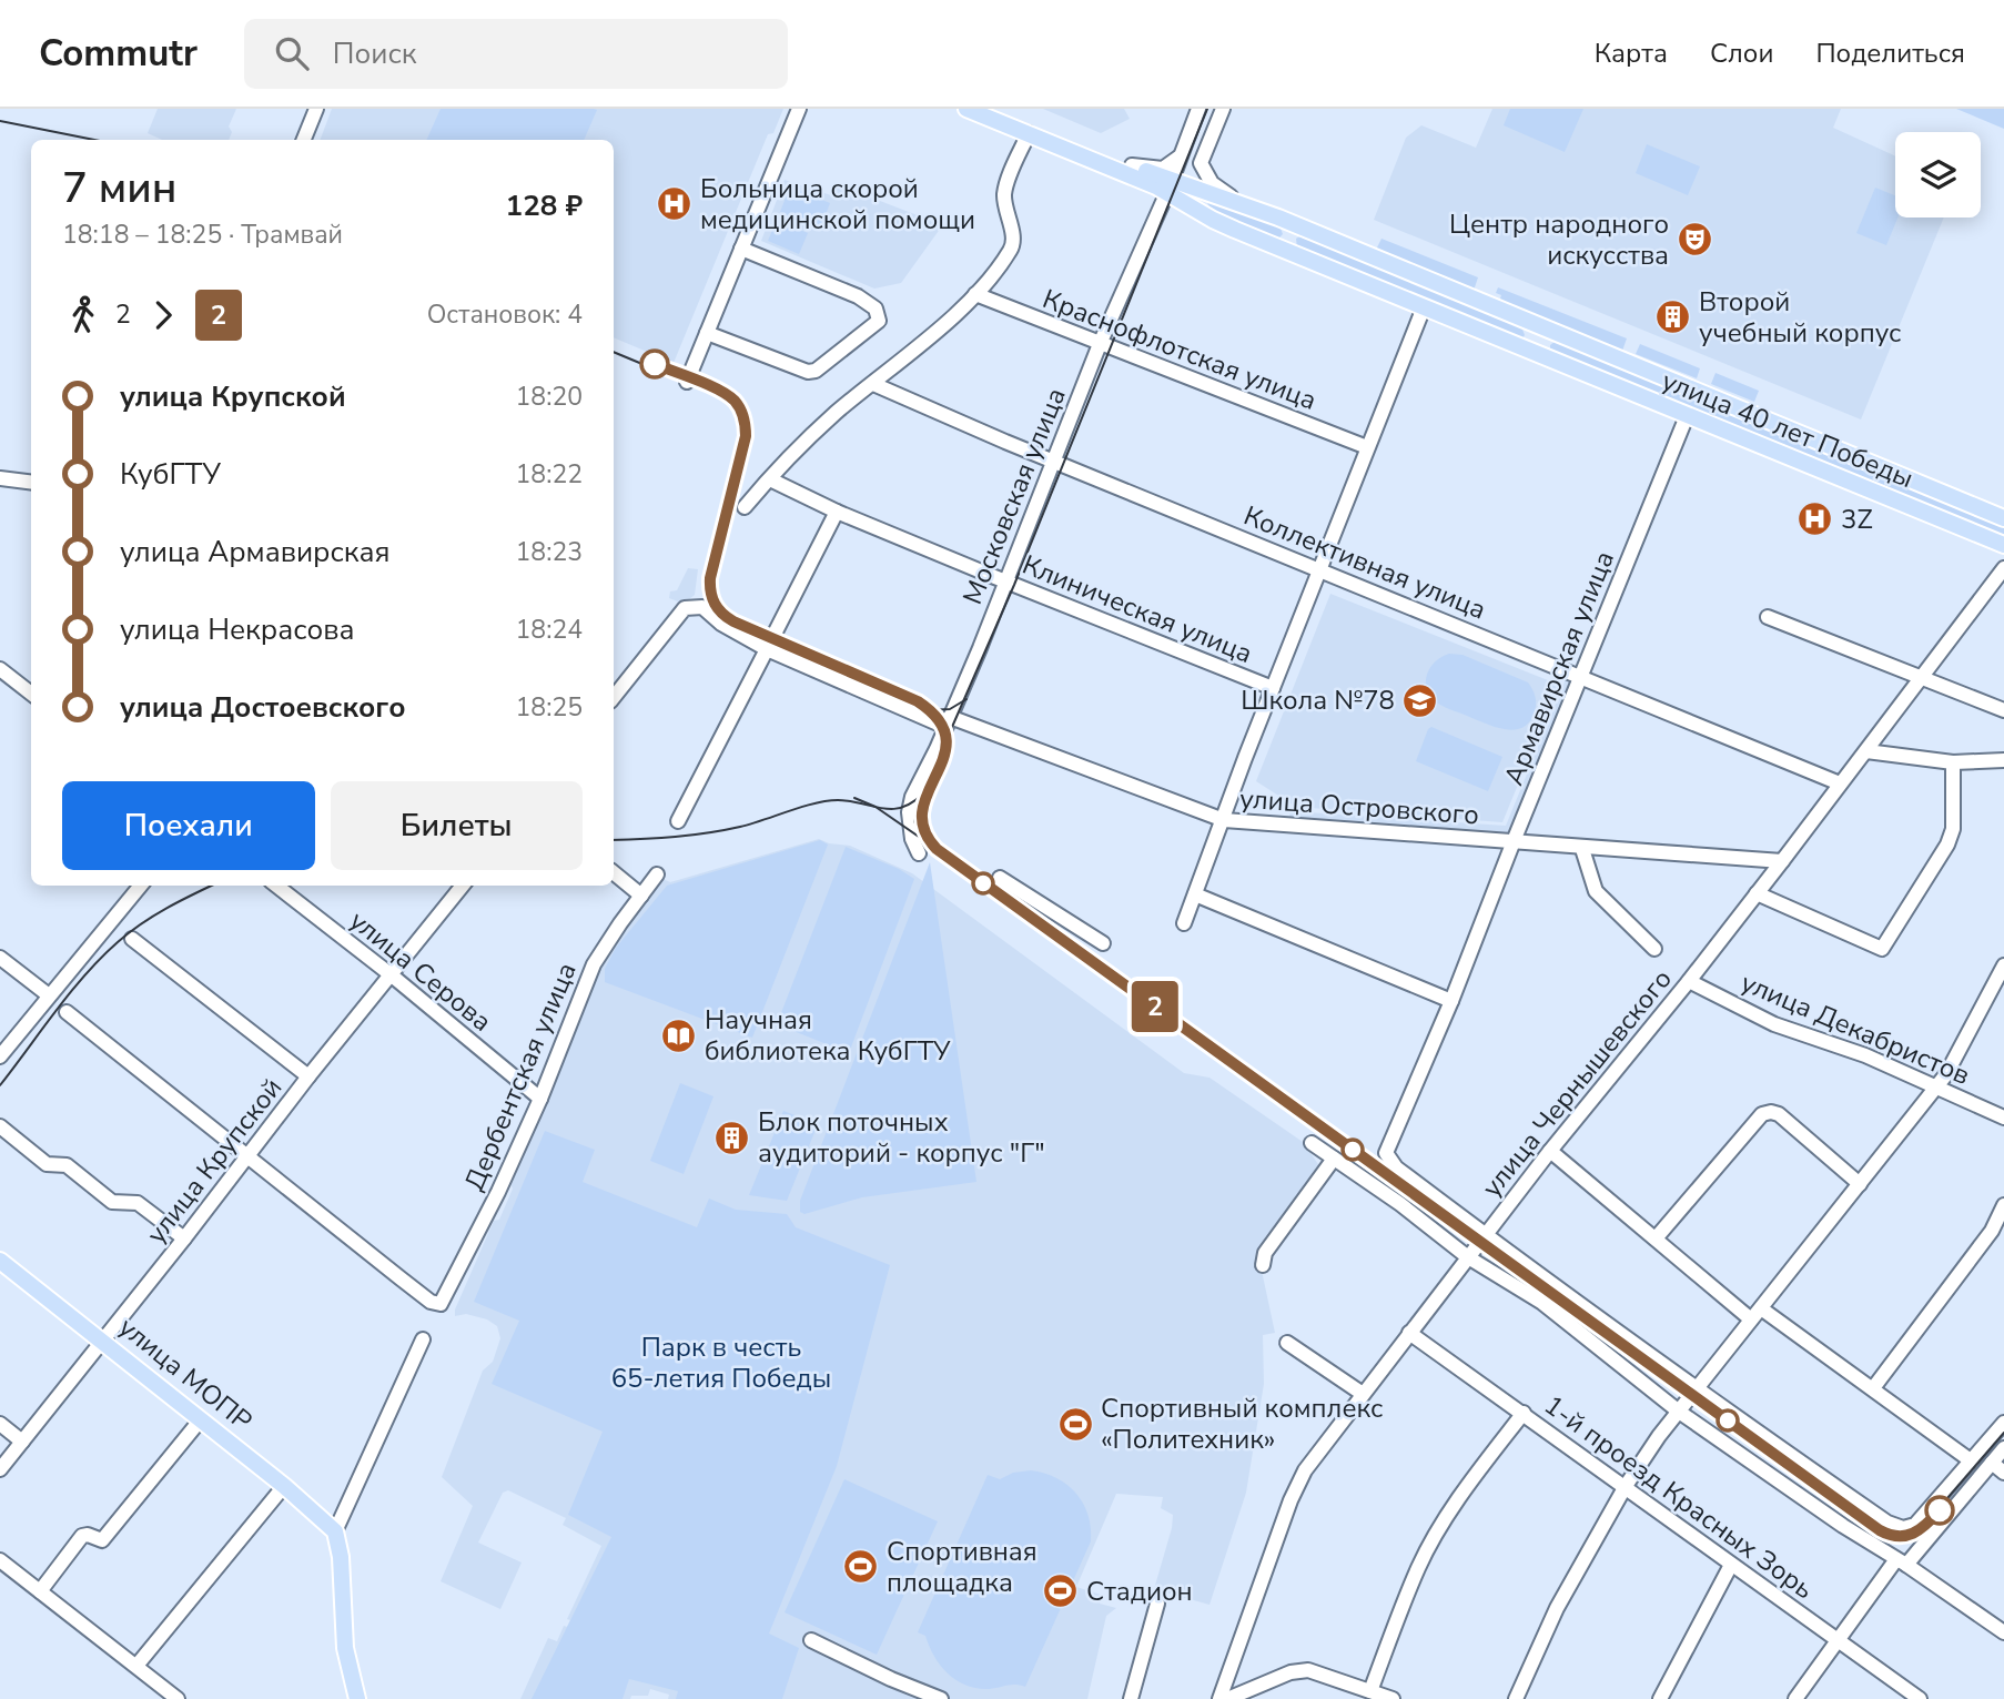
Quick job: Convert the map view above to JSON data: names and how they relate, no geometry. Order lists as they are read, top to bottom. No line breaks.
{"streets":{"main road":["улица 40 лет Победы","улица МОПР"],"street":["Краснофлотская улица","Московская улица","Коллективная улица","Клиническая улица","Армавирская улица","улица Островского","улица Серова","улица Декабристов","Дербентская улица","улица Чернышевского","улица Крупской","1-й проезд Красных Зорь"]},"crossings":[["Краснофлотская улица","Московская улица"],["улица 40 лет Победы","Московская улица"],["улица 40 лет Победы","Армавирская улица"],["Московская улица","Коллективная улица"],["Московская улица","Клиническая улица"],["Московская улица","улица Островского"],["Коллективная улица","Армавирская улица"],["Коллективная улица","улица Чернышевского"],["Армавирская улица","улица Островского"],["Армавирская улица","улица Чернышевского"],["улица Островского","улица Чернышевского"],["улица Серова","Дербентская улица"],["улица Серова","улица Крупской"],["улица Декабристов","улица Чернышевского"],["Дербентская улица","улица Крупской"],["улица Чернышевского","1-й проезд Красных Зорь"],["улица Крупской","улица МОПР"]],"parks":["Парк в честь 65-летия Победы"],"places":{"hospital":["Больница скорой медицинской помощи","3Z"],"theatre":["Центр народного искусства"],"building":["Второй учебный корпус","Блок поточных аудиторий - корпус \"Г\""],"school or university":["Школа №78"],"library":["Научная библиотека КубГТУ"],"sports":["Спортивный комплекс «Политехник»","Спортивная площадка","Стадион"]},"lines":["tram line 2"],"page":{"header":"Commutr","search":"Поиск","nav":["Карта","Слои","Поделиться"],"on_map":"2","heading":["7 мин","18:18 – 18:25 · Трамвай","128 ₽"],"legs":["2","2","Остановок: 4"],"list":[{"name":"улица Крупской","value":"18:20"},{"name":"КубГТУ","value":"18:22"},{"name":"улица Армавирская","value":"18:23"},{"name":"улица Некрасова","value":"18:24"},{"name":"улица Достоевского","value":"18:25"}],"buttons":["Поехали","Билеты"]}}
